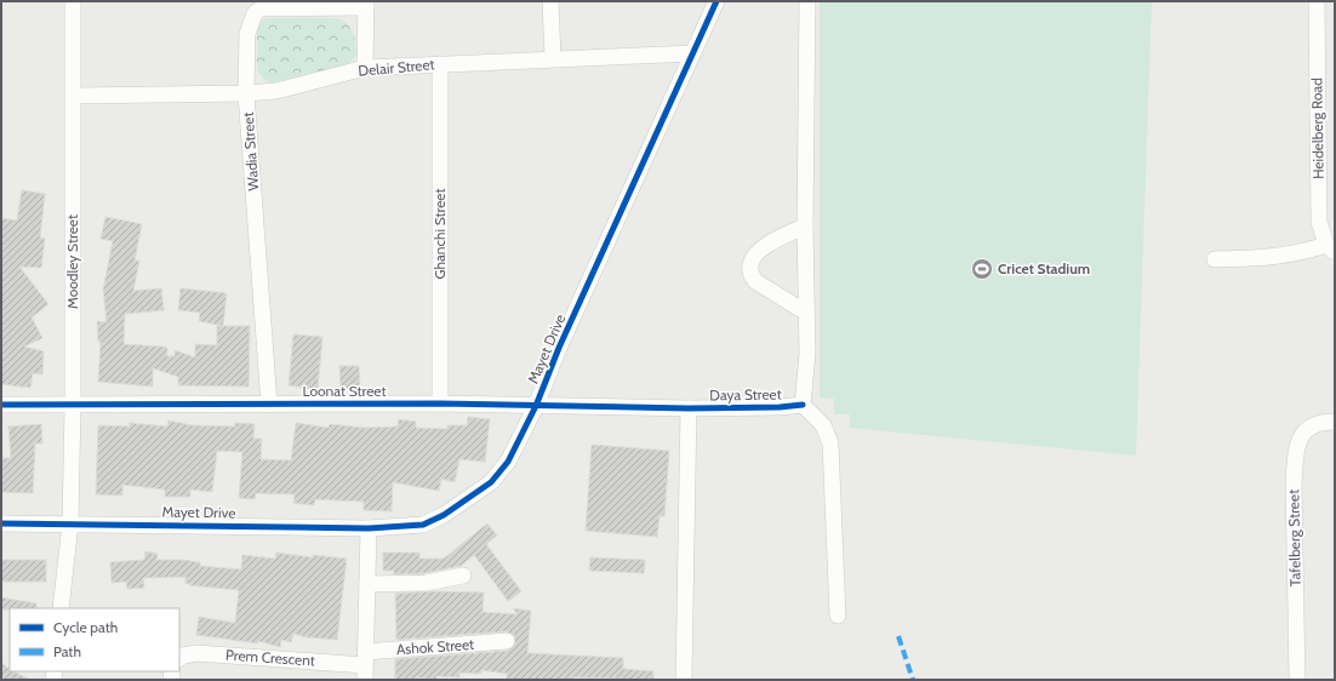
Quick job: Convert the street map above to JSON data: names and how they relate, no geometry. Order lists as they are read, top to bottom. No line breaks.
{"streets":{"street":["Delair Street","Heidelberg Road","Wadia Street","Ghanchi Street","Moodley Street","Mayet Drive","Loonat Street","Daya Street","Tafelberg Street","Ashok Street","Prem Crescent"]},"crossings":[["Delair Street","Wadia Street"],["Delair Street","Ghanchi Street"],["Delair Street","Moodley Street"],["Delair Street","Mayet Drive"],["Wadia Street","Loonat Street"],["Ghanchi Street","Loonat Street"],["Moodley Street","Mayet Drive"],["Moodley Street","Loonat Street"],["Mayet Drive","Loonat Street"],["Loonat Street","Daya Street"],["Ashok Street","Prem Crescent"]],"places":{"sports":["Cricet Stadium"]},"legend":["Cycle path","Path"]}
